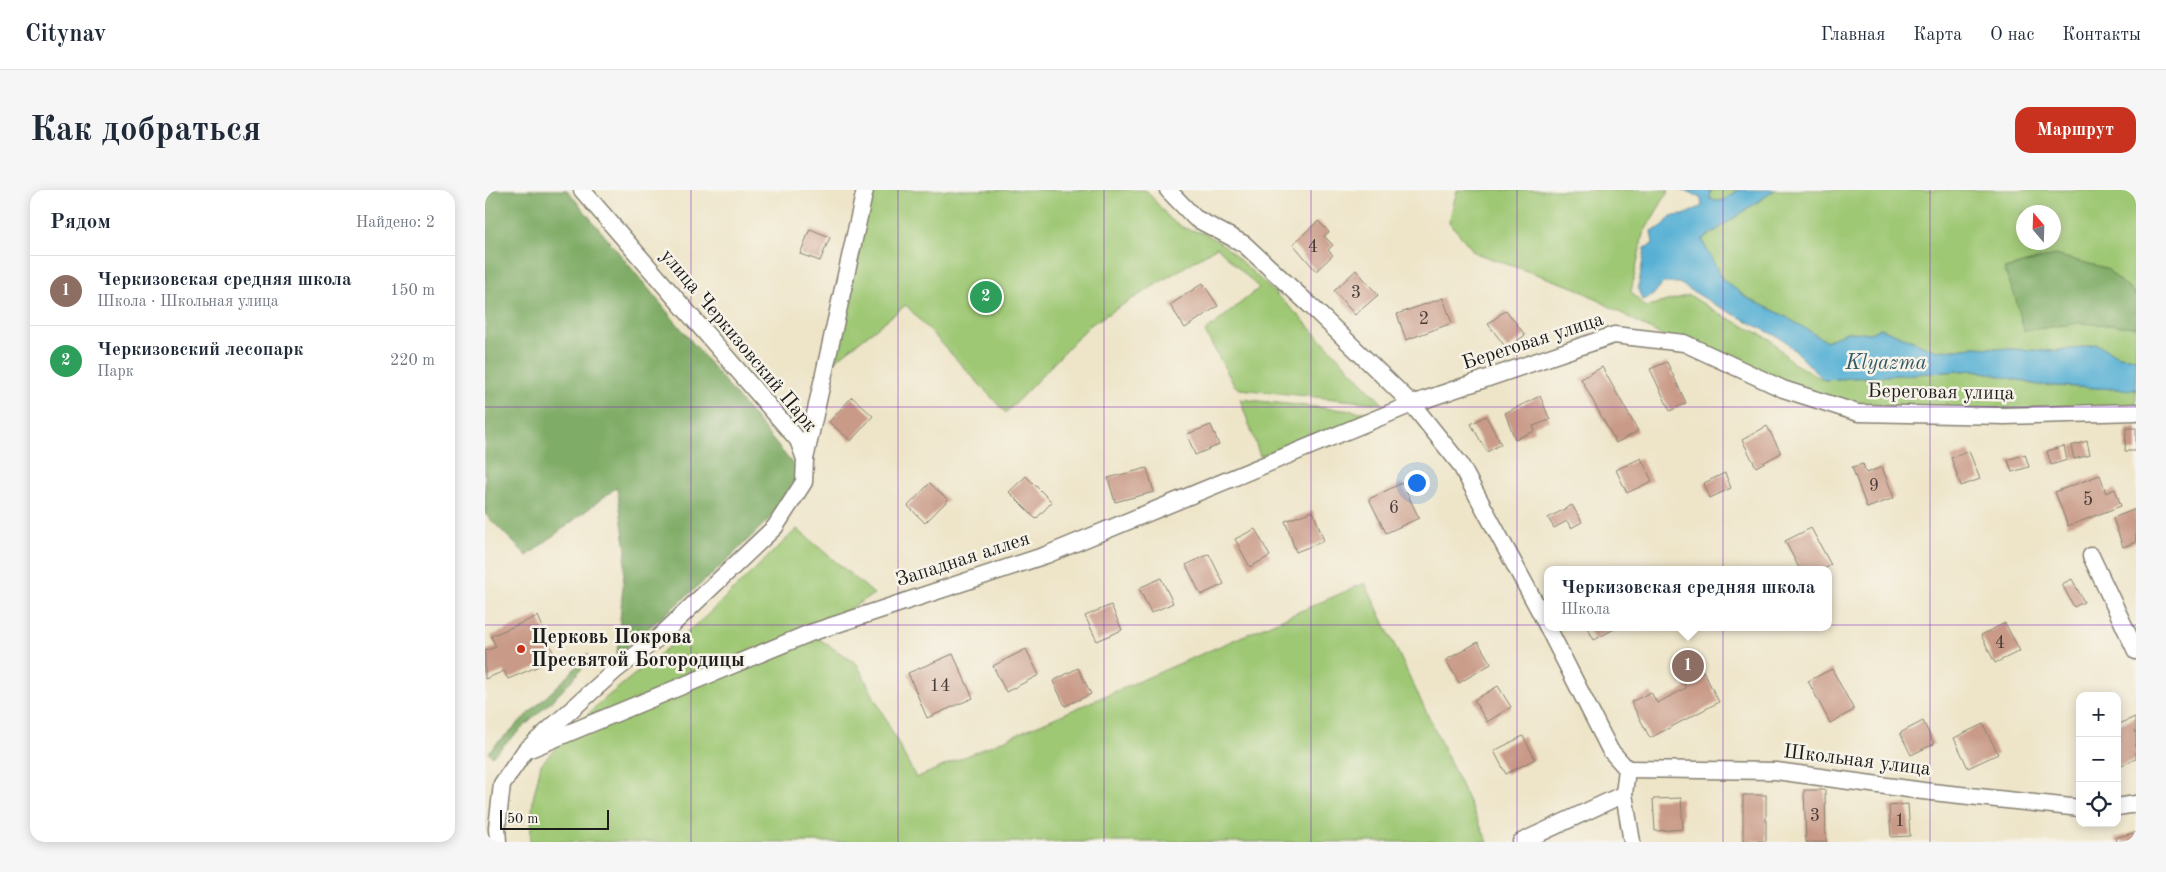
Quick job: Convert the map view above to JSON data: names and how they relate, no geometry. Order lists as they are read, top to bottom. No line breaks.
{"streets":{"street":["улица Черкизовский Парк","Береговая улица","Западная аллея","Школьная улица"]},"crossings":[["улица Черкизовский Парк","Западная аллея"],["Береговая улица","Западная аллея"]],"water":["Klyazma"],"places":["Церковь Покрова Пресвятой Богородицы"],"house_numbers":["4","3","2","9","5","6","4","14","3","1"],"scale_bar":"50 m","north":"top","page":{"header":"Citynav","nav":["Главная","Карта","О нас","Контакты"],"buttons":"Маршрут","title":"Как добраться","heading":["Рядом","Найдено: 2"],"list":[{"mark":"1","name":"Черкизовская средняя школа","note":"Школа · Школьная улица","value":"150 m"},{"mark":"2","name":"Черкизовский лесопарк","note":"Парк","value":"220 m"}],"pins":["2","1"],"popup":["Черкизовская средняя школа","Школа"],"map_buttons":["+","−"],"scale":"50 m"}}
